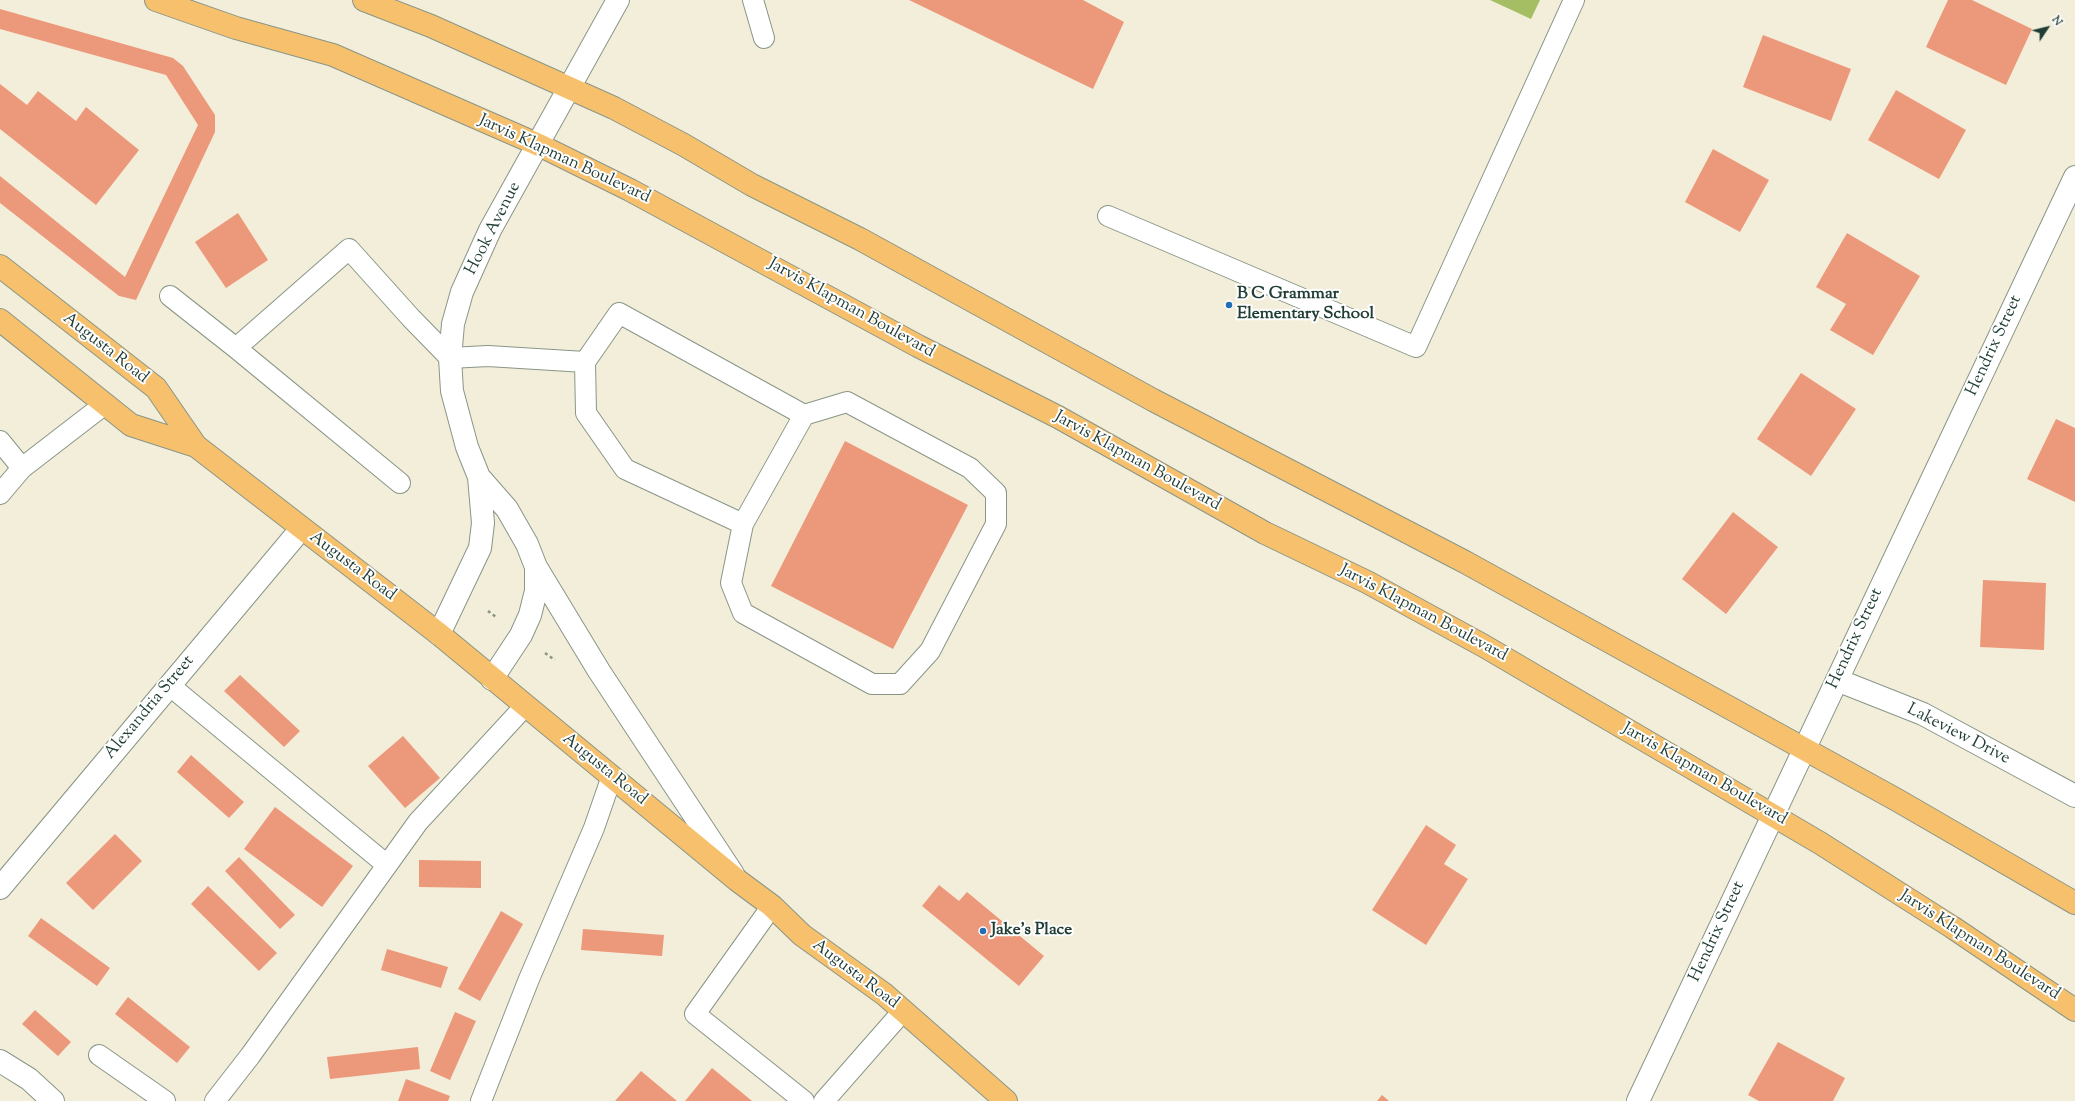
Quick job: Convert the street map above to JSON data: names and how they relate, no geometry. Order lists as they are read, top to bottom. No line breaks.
{"streets":{"main road":["Jarvis Klapman Boulevard","Augusta Road"],"street":["Hook Avenue","Hendrix Street","Alexandria Street","Lakeview Drive"]},"crossings":[["Jarvis Klapman Boulevard","Hook Avenue"],["Jarvis Klapman Boulevard","Hendrix Street"],["Hook Avenue","Augusta Road"],["Hendrix Street","Lakeview Drive"],["Augusta Road","Alexandria Street"]],"places":["B C Grammar Elementary School","Jake's Place"],"north":"top right"}
